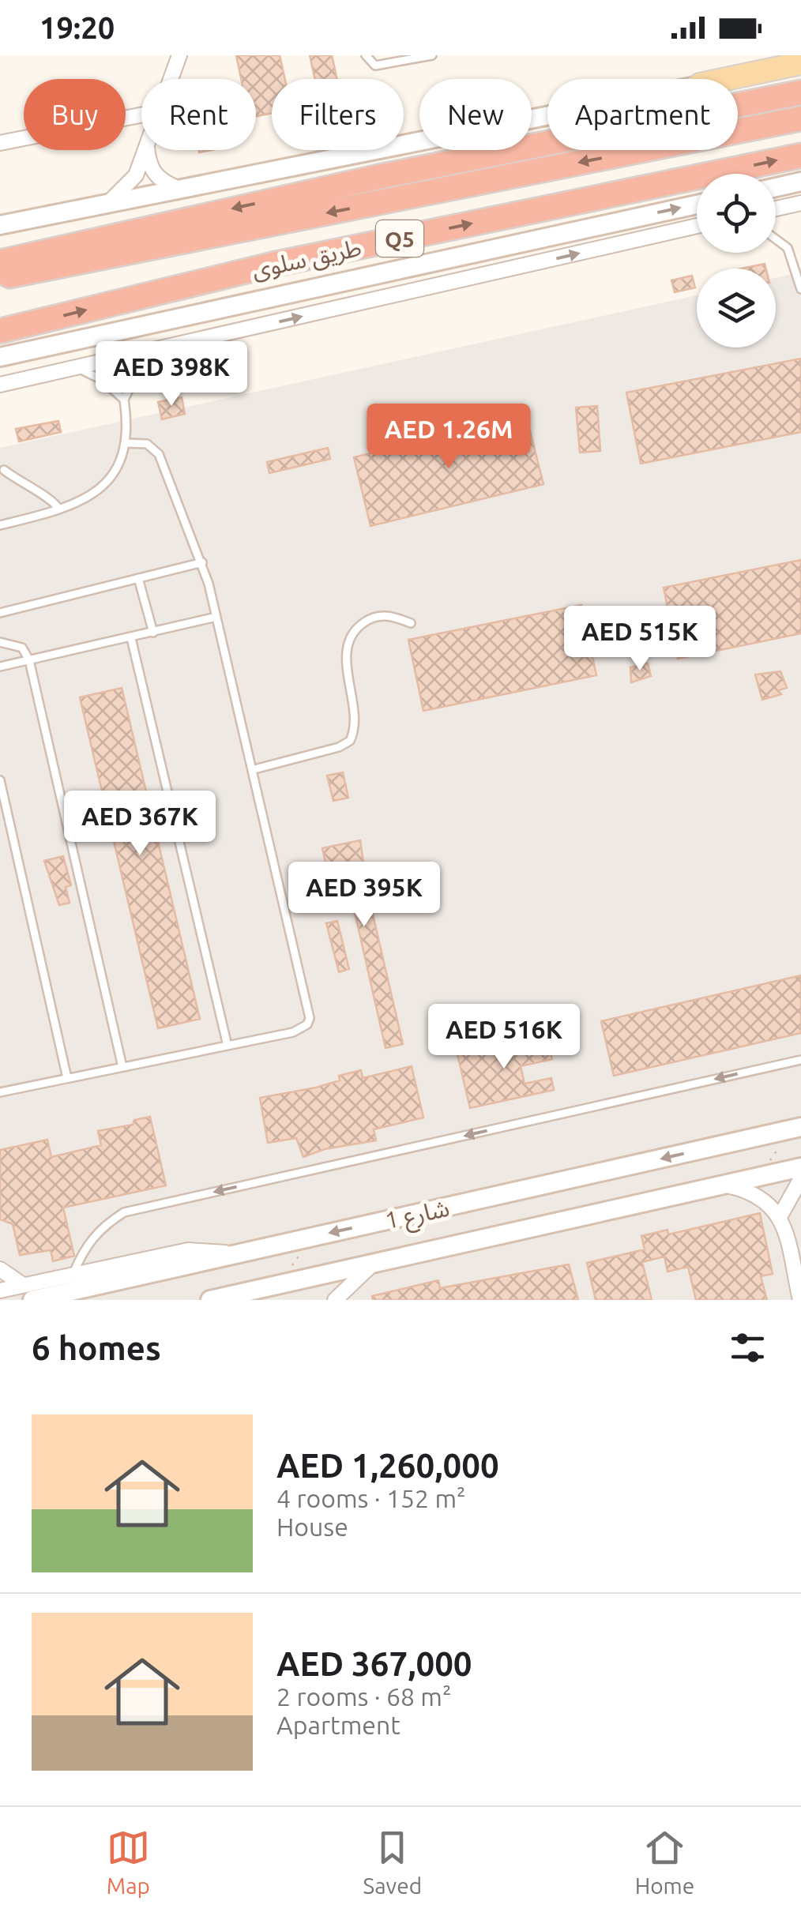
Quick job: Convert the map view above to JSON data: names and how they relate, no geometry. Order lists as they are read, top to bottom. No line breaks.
{"streets":{"highway":["Q5","طريق سلوى"],"main road":["شارع 1"]},"page":{"status":"19:20","chip":["Buy","Rent","Filters","New","Apartment"],"price":["AED 398K","AED 1.26M","AED 515K","AED 367K","AED 395K","AED 516K"],"heading":"6 homes","list":[{"name":"AED 1,260,000","note":"4 rooms · 152 m² · House"},{"name":"AED 367,000","note":"2 rooms · 68 m² · Apartment"}],"tabs":["Map","Saved","Home"]}}
